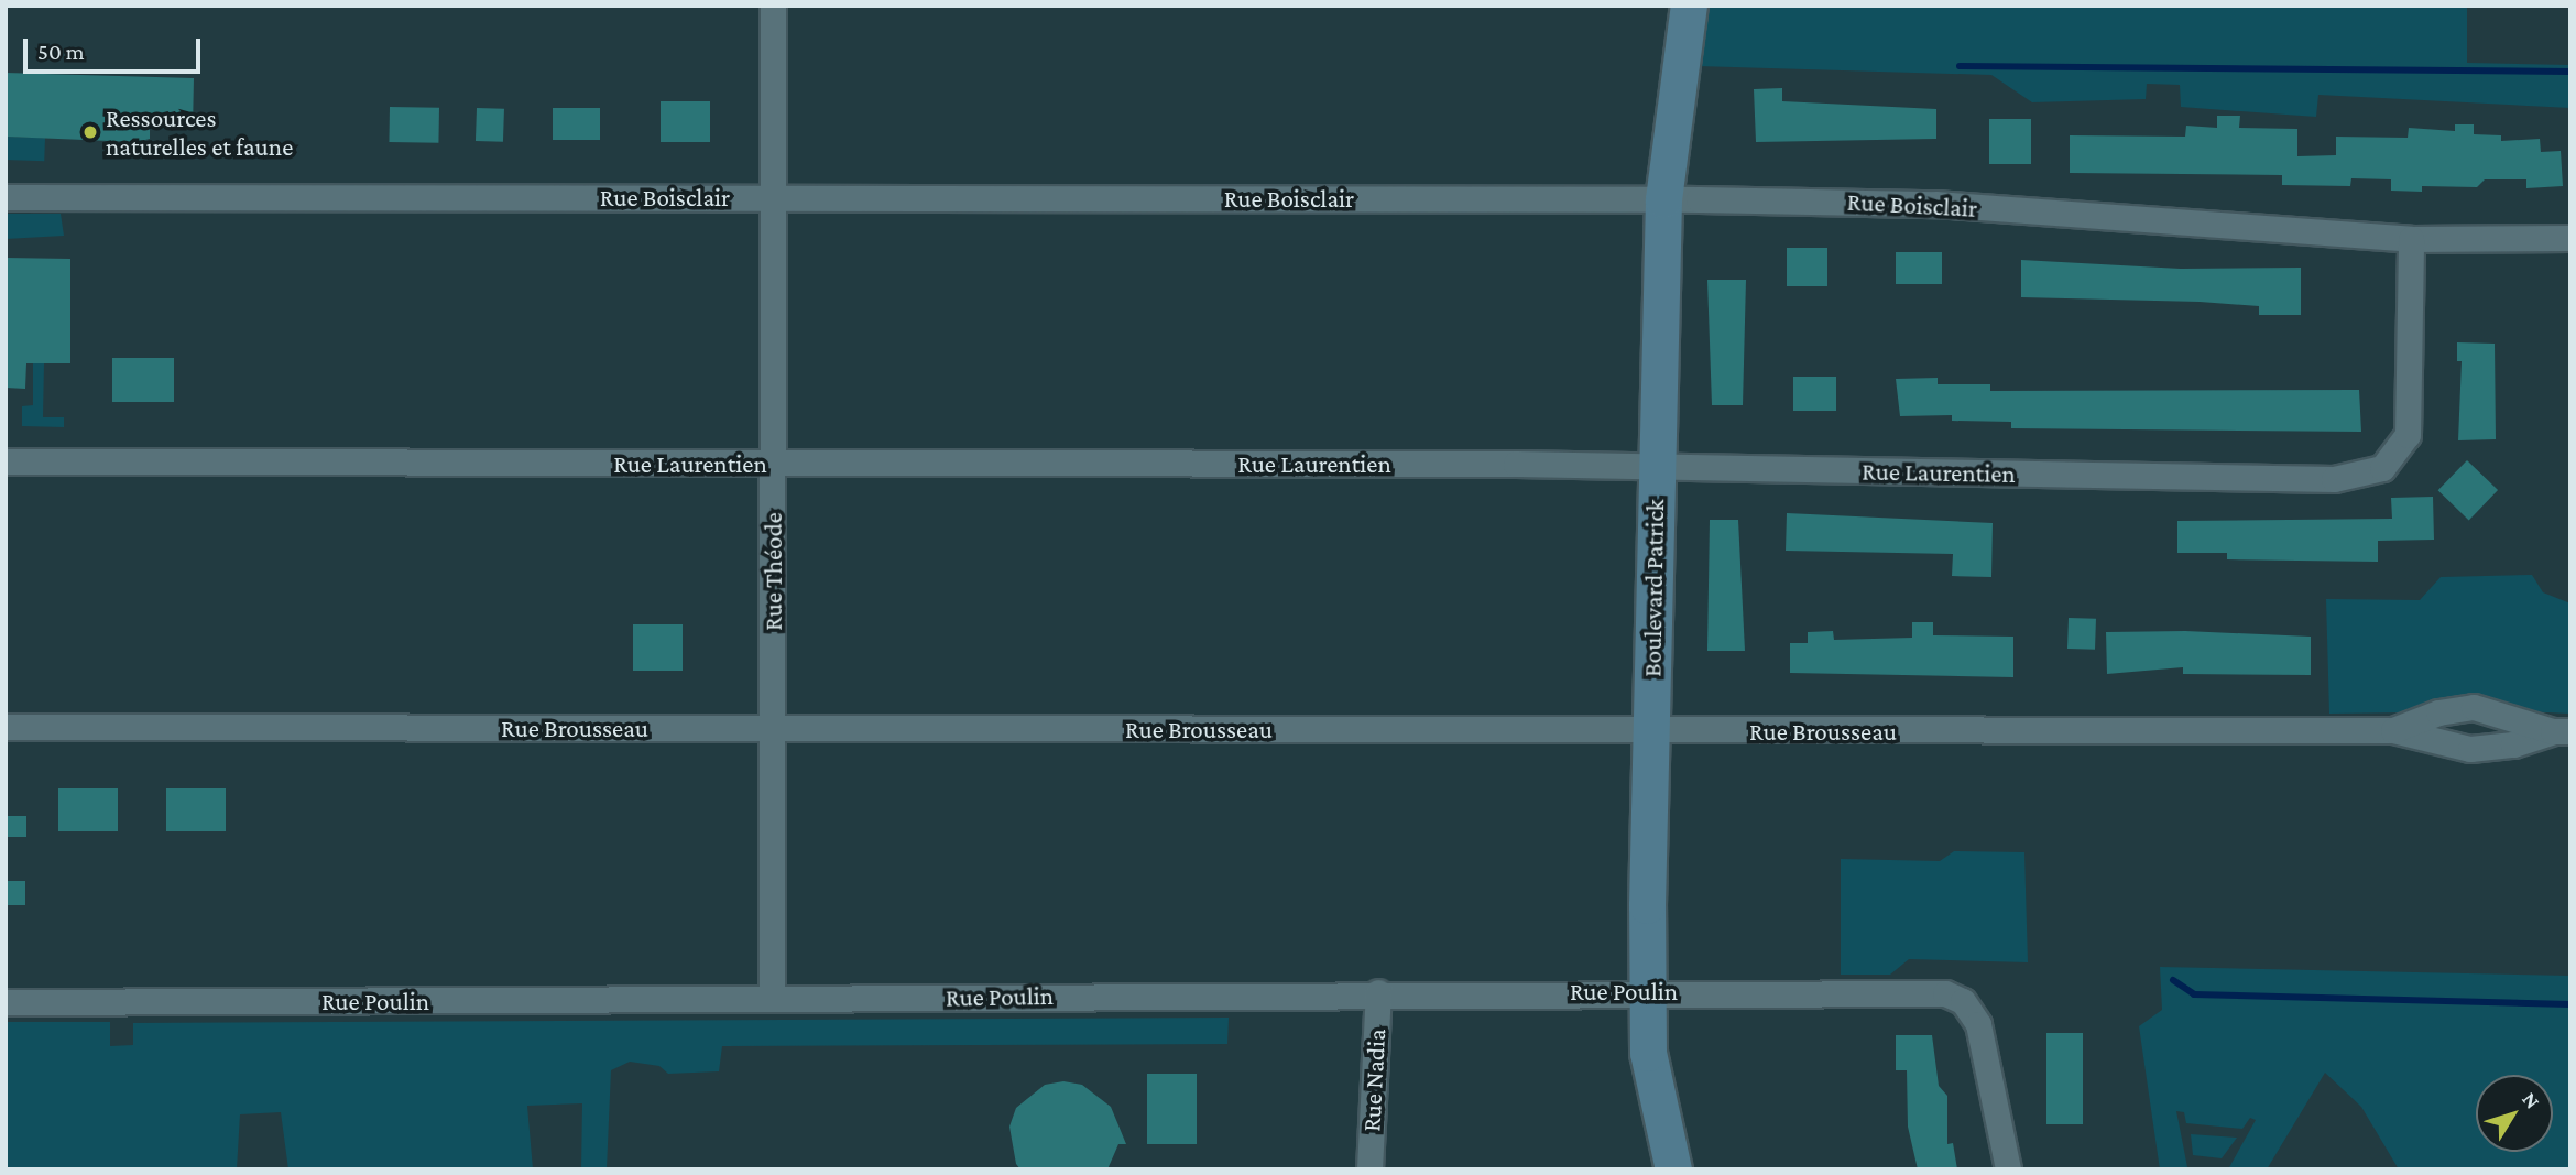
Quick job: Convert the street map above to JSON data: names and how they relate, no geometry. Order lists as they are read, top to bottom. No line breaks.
{"streets":{"street":["Rue Boisclair","Rue Laurentien","Rue Théode","Boulevard Patrick","Rue Brousseau","Rue Poulin","Rue Nadia"]},"crossings":[["Rue Boisclair","Rue Laurentien"],["Rue Boisclair","Rue Théode"],["Rue Boisclair","Boulevard Patrick"],["Rue Laurentien","Rue Théode"],["Rue Laurentien","Boulevard Patrick"],["Rue Théode","Rue Brousseau"],["Rue Théode","Rue Poulin"],["Boulevard Patrick","Rue Brousseau"],["Boulevard Patrick","Rue Poulin"],["Rue Poulin","Rue Nadia"]],"places":["Ressources naturelles et faune"],"scale_bar":"50 m","north":"top right"}
